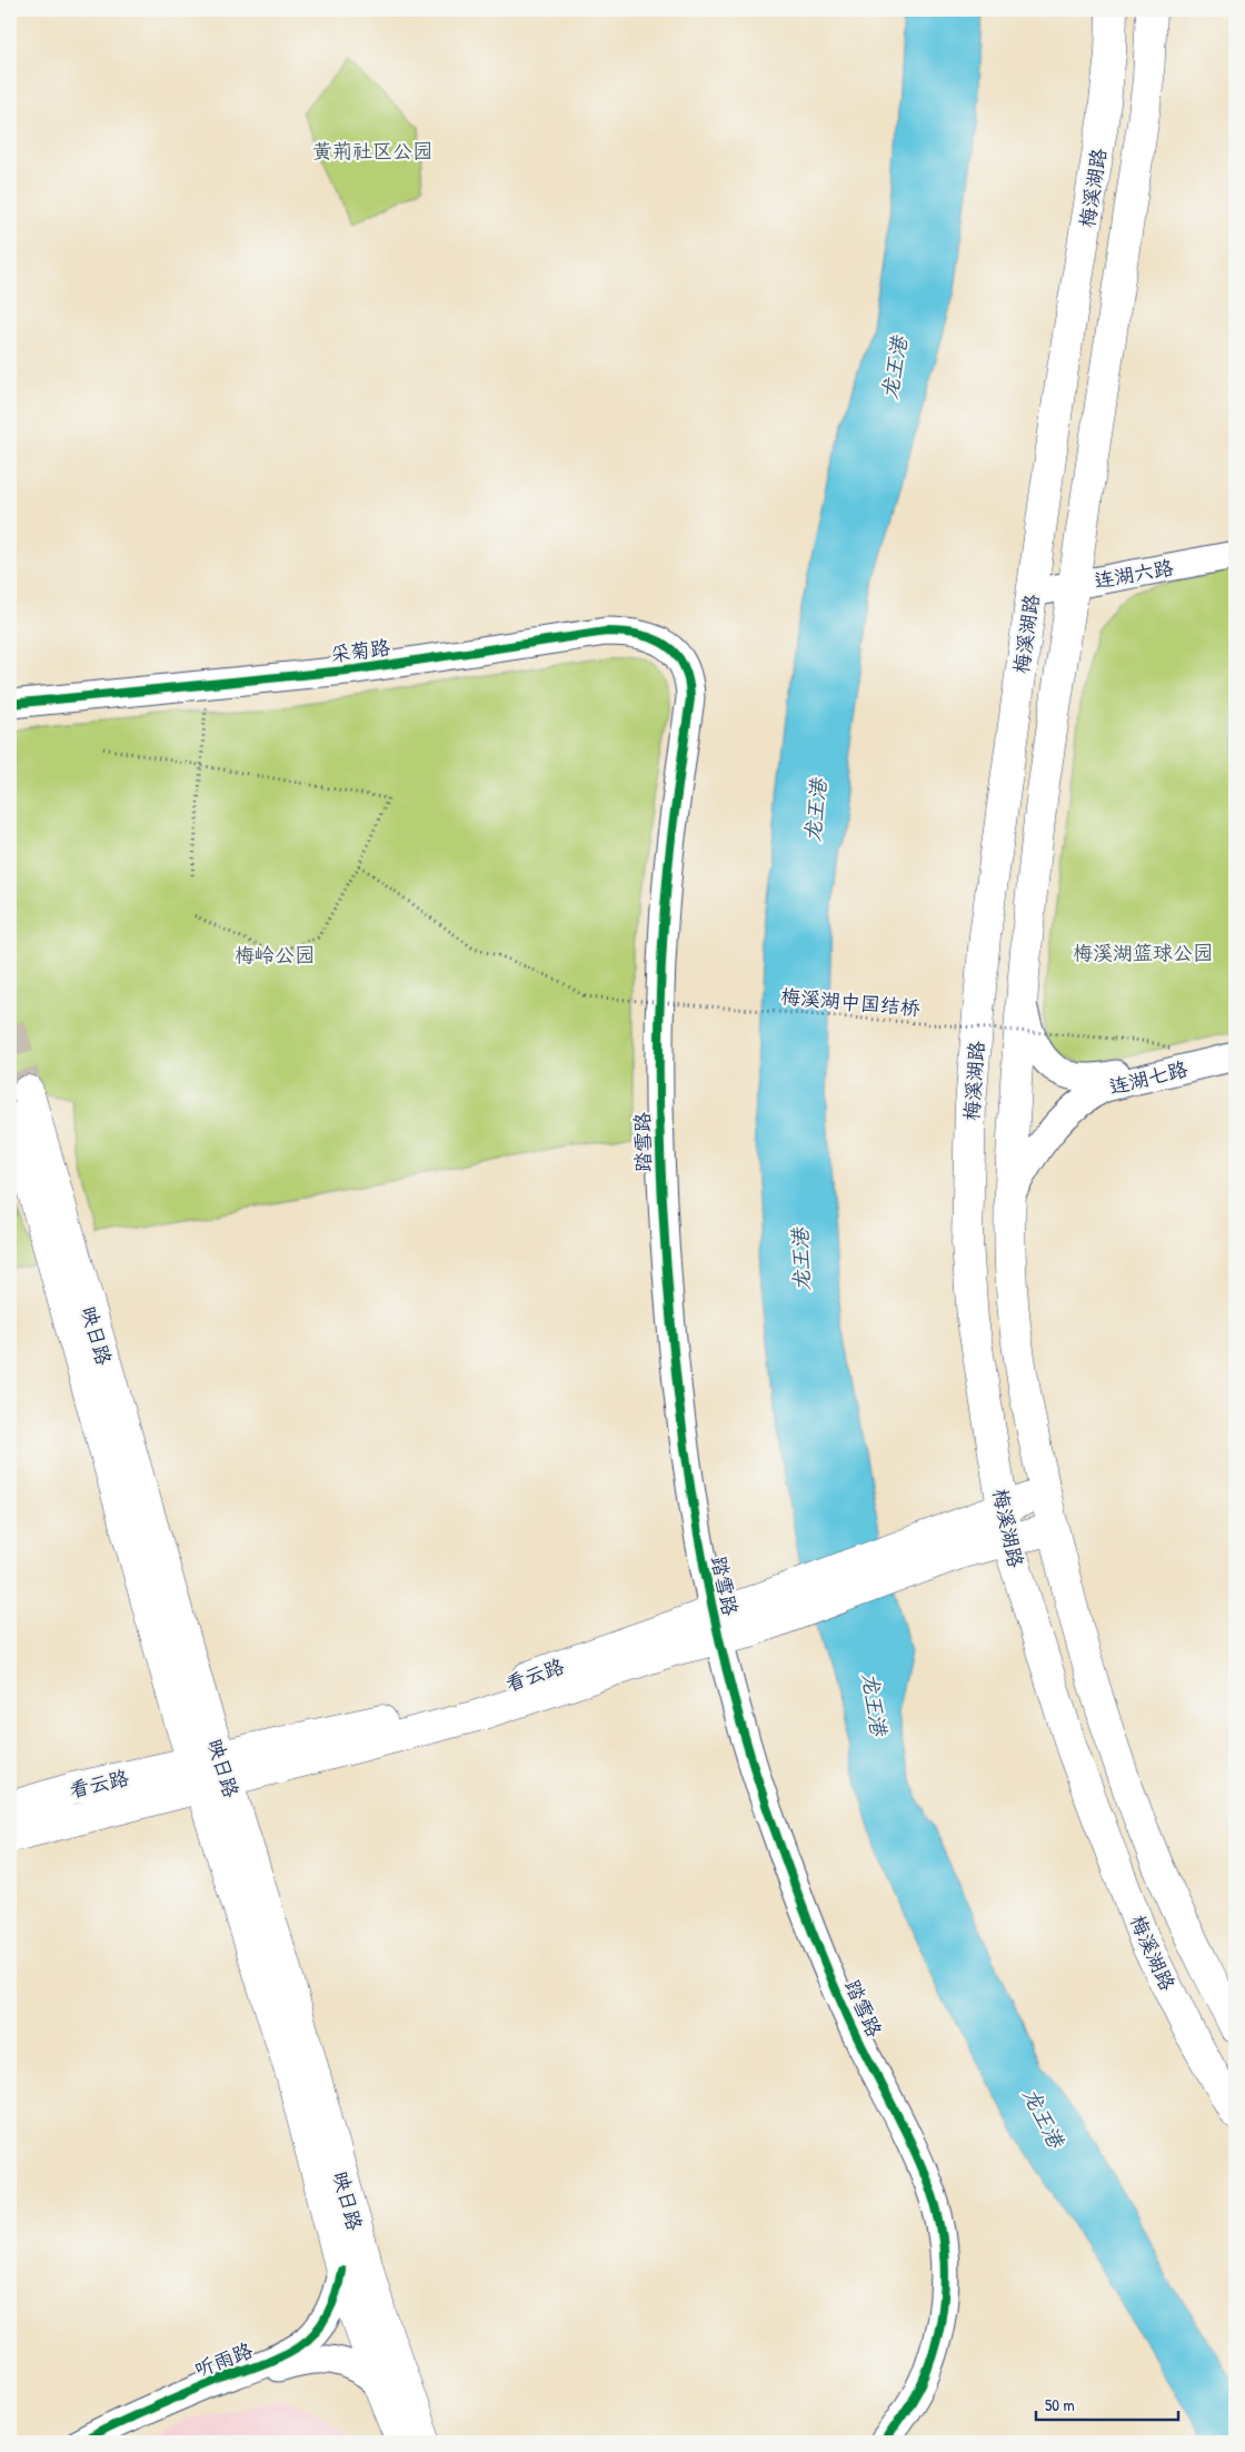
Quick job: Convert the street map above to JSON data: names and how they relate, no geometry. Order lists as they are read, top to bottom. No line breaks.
{"streets":{"main road":["梅溪湖路","映日路","看云路"],"street":["连湖六路","采菊路","连湖七路","踏雪路","听雨路"],"path":["梅溪湖中国结桥"]},"crossings":[["梅溪湖路","连湖六路"],["梅溪湖路","连湖七路"],["采菊路","踏雪路"],["梅溪湖中国结桥","连湖七路"],["踏雪路","看云路"],["映日路","看云路"],["映日路","听雨路"]],"water":["龙王港"],"parks":["黄荊社区公园","梅溪湖篮球公园","梅岭公园"],"scale_bar":"50 m"}
